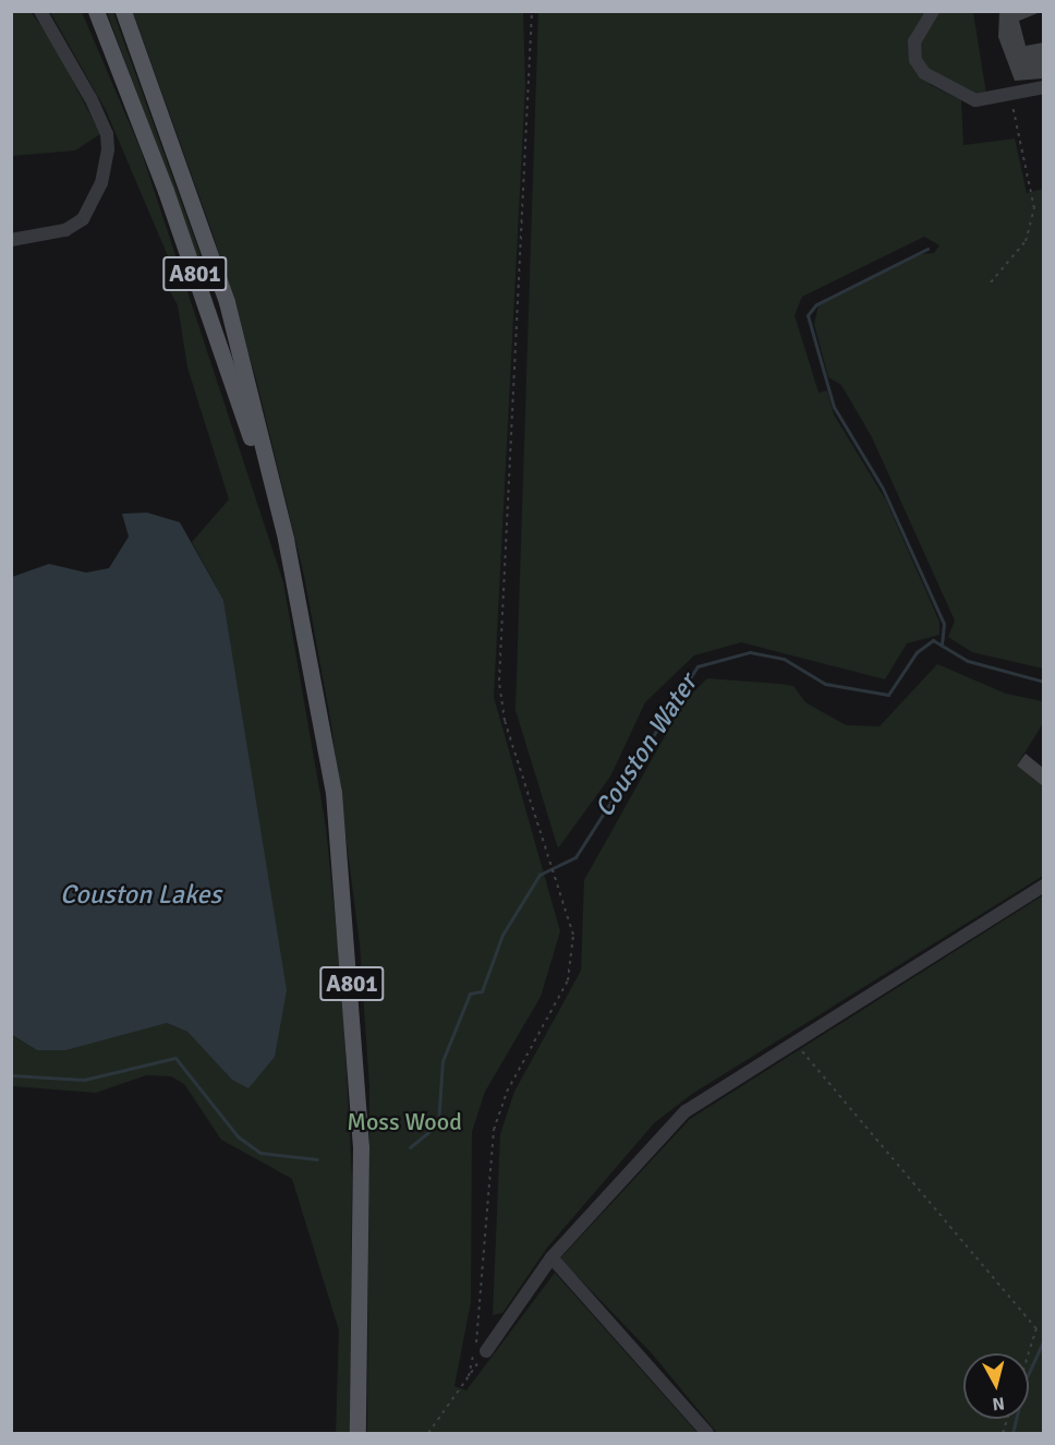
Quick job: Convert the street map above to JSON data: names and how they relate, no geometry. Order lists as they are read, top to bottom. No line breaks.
{"streets":{"main road":["A801"]},"water":["Couston Water","Couston Lakes"],"parks":["Moss Wood"],"north":"bottom"}
